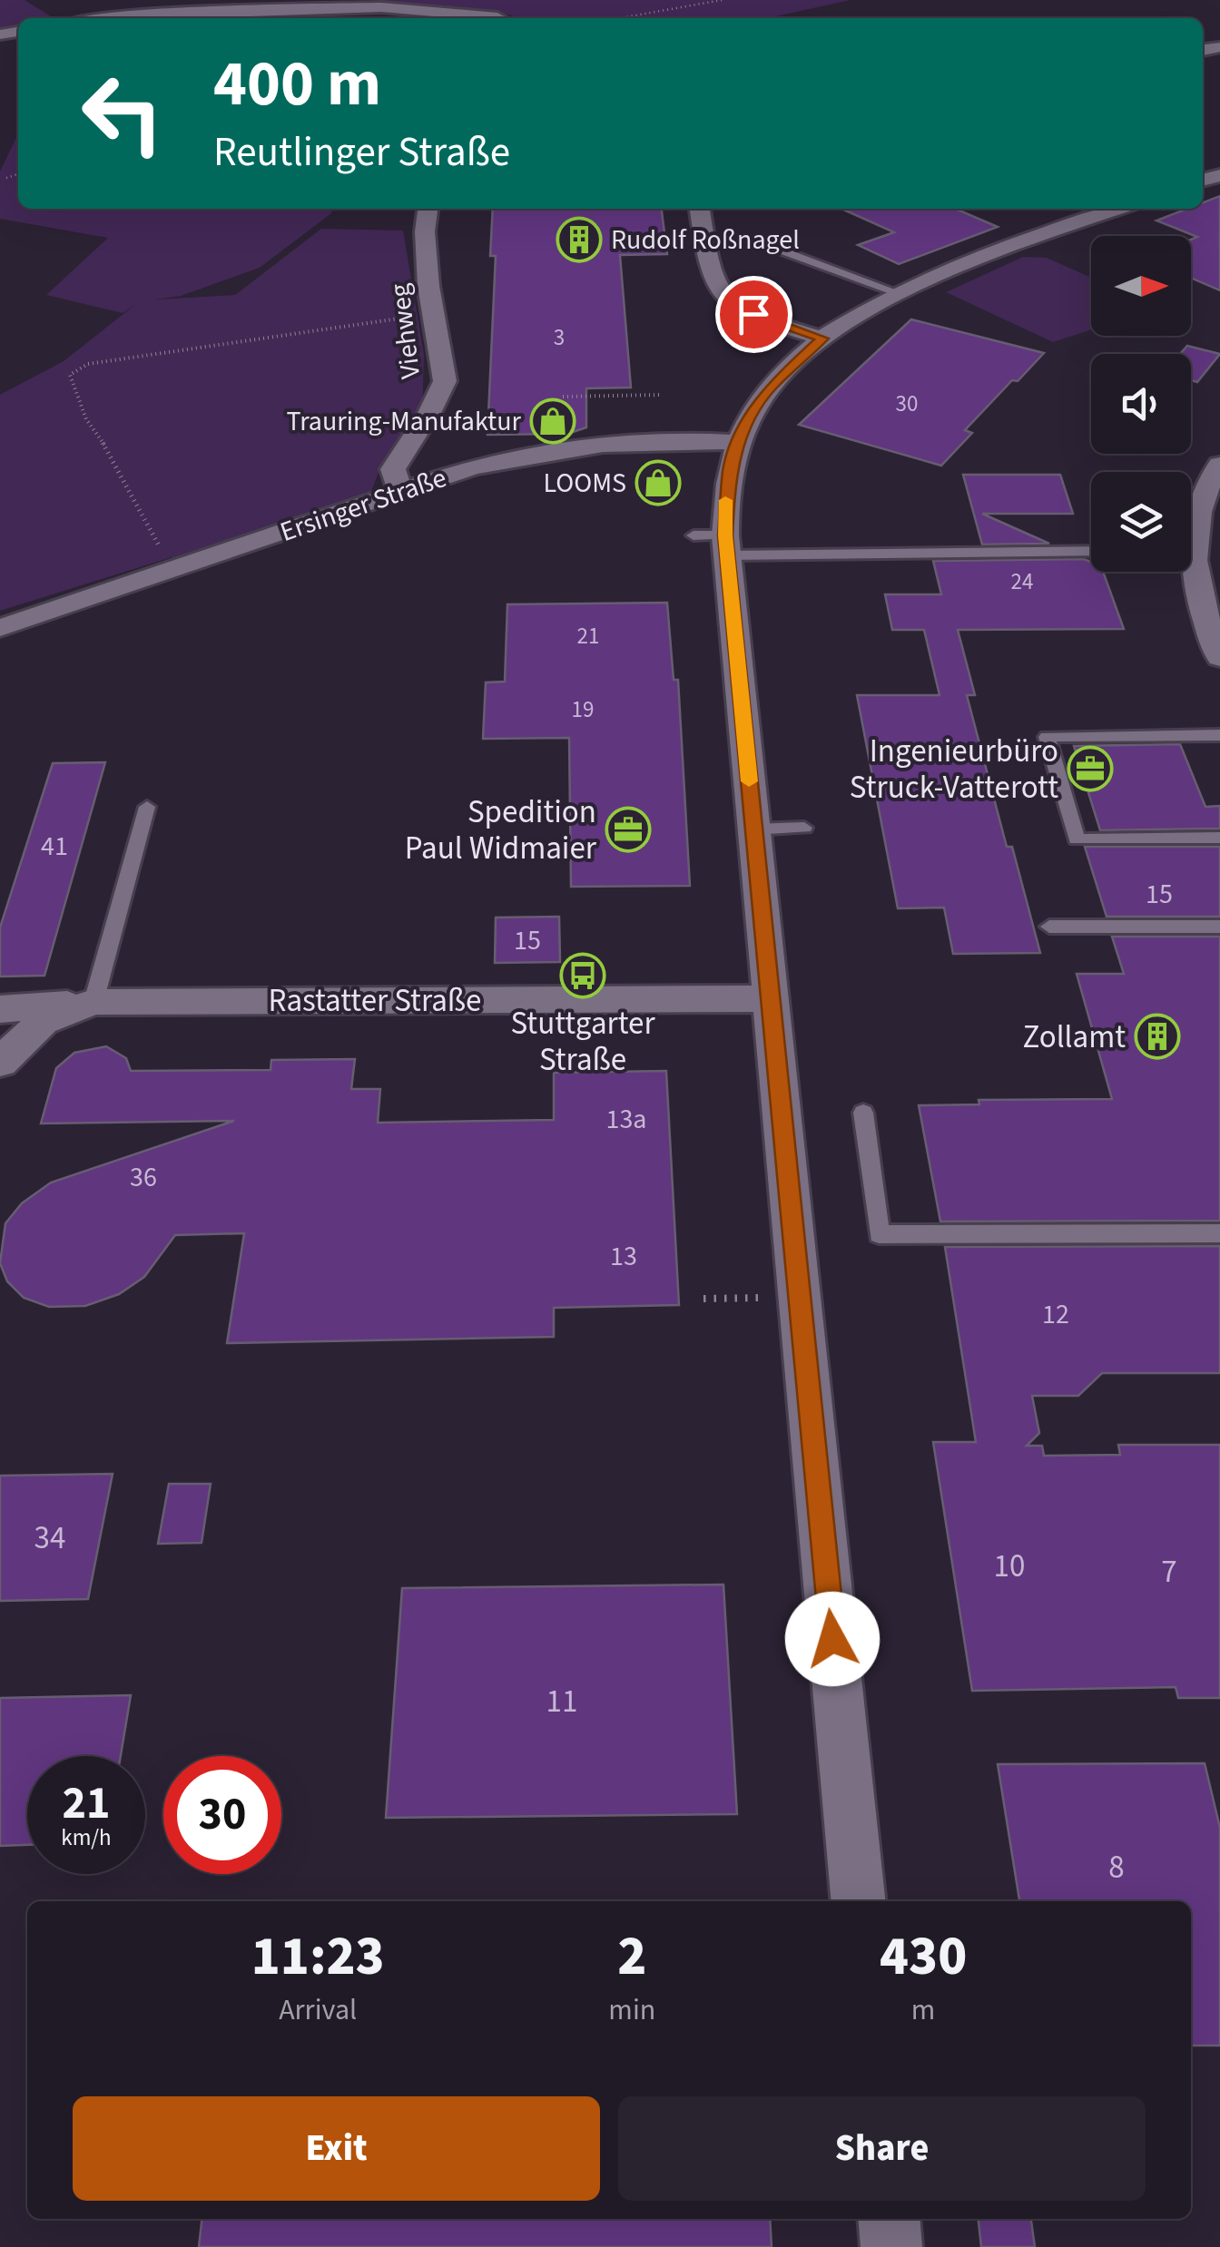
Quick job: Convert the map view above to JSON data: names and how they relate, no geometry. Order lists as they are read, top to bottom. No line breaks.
{"streets":{"street":["Viehweg","Ersinger Straße","Rastatter Straße"]},"crossings":[["Viehweg","Ersinger Straße"]],"places":{"building":["Rudolf Roßnagel","Zollamt"],"shop":["Trauring-Manufaktur","LOOMS"],"office":["Ingenieurbüro Struck-Vatterott","Spedition Paul Widmaier"],"bus stop":["Stuttgarter Straße"]},"house_numbers":["3","30","24","21","19","41","15","15","13a","36","13","12","34","10","7","11","8"],"north":"right","page":{"turn":["400 m","Reutlinger Straße"],"speed":"21 km/h","limit":"30","eta":["11:23","Arrival","2","min","430","m"],"buttons":["Exit","Share"]}}
